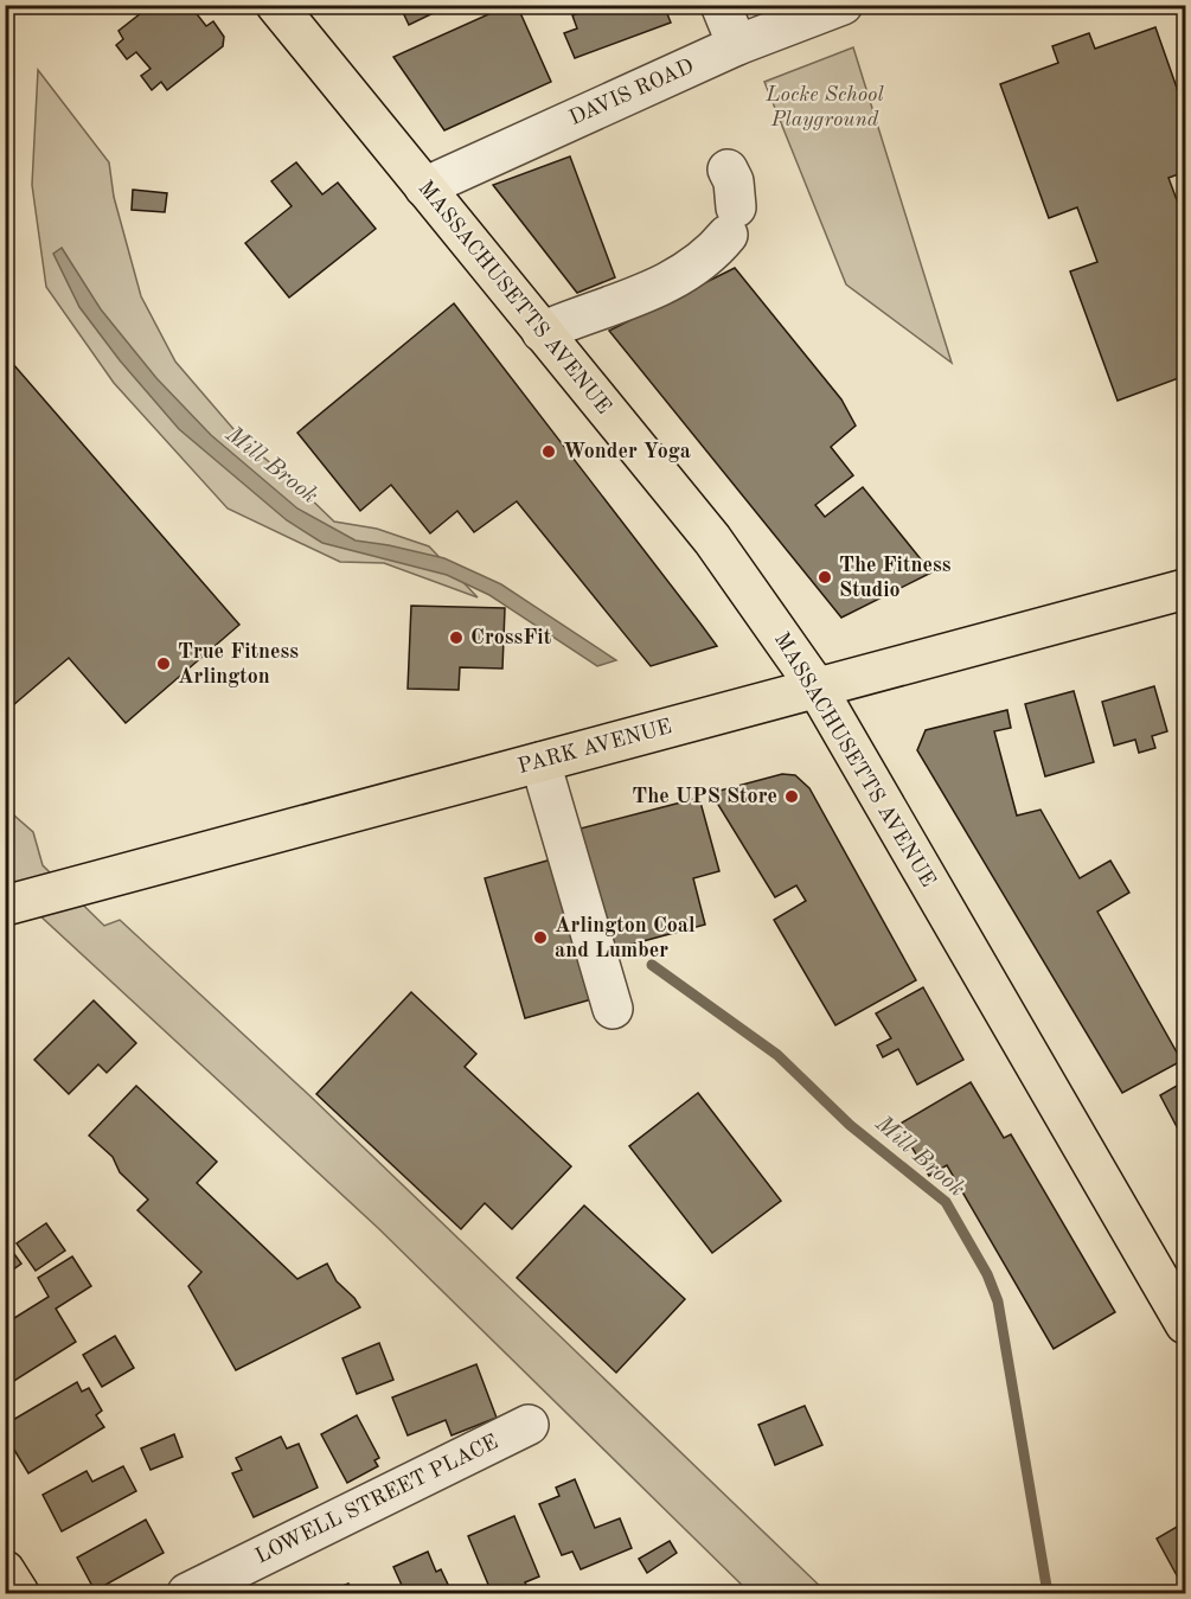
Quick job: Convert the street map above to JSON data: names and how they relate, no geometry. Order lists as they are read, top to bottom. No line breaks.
{"streets":{"main road":["MASSACHUSETTS AVENUE","PARK AVENUE"],"street":["DAVIS ROAD","LOWELL STREET PLACE"]},"crossings":[["DAVIS ROAD","MASSACHUSETTS AVENUE"],["MASSACHUSETTS AVENUE","PARK AVENUE"]],"water":["Mill Brook"],"parks":["Locke School Playground"],"places":["Wonder Yoga","The Fitness Studio","CrossFit","True Fitness Arlington","The UPS Store","Arlington Coal and Lumber"]}
